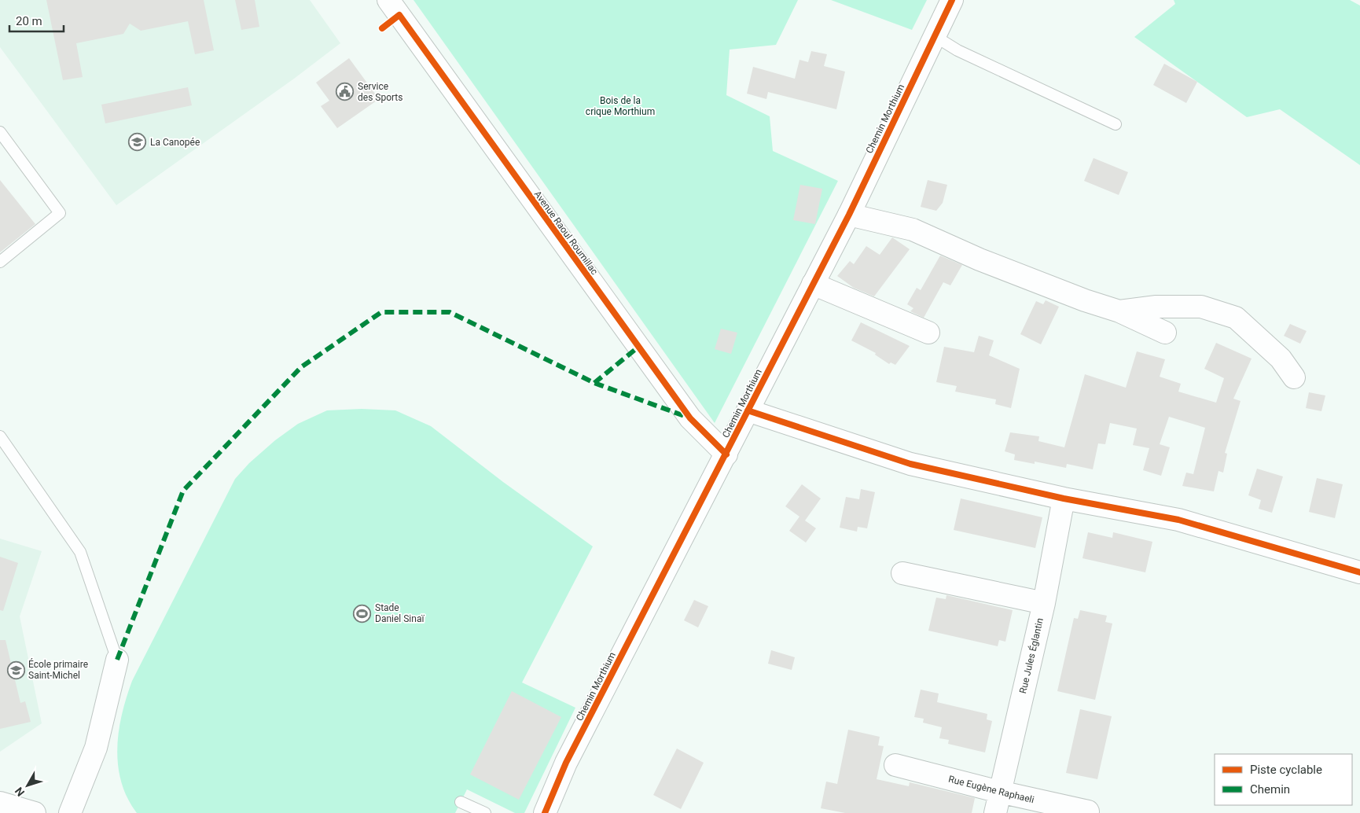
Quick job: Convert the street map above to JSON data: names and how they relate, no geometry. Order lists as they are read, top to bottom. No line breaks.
{"streets":{"street":["Chemin Morthium","Avenue Raoul Roumillac","Rue Jules Églantin","Rue Eugène Raphaeli"]},"crossings":[["Chemin Morthium","Avenue Raoul Roumillac"],["Rue Jules Églantin","Rue Eugène Raphaeli"]],"parks":["Bois de la crique Morthium"],"places":{"public building":["Service des Sports"],"school or university":["La Canopée","École primaire Saint-Michel"],"sports":["Stade Daniel Sinaï"]},"legend":["Piste cyclable","Chemin"],"scale_bar":"20 m","north":"bottom left"}
